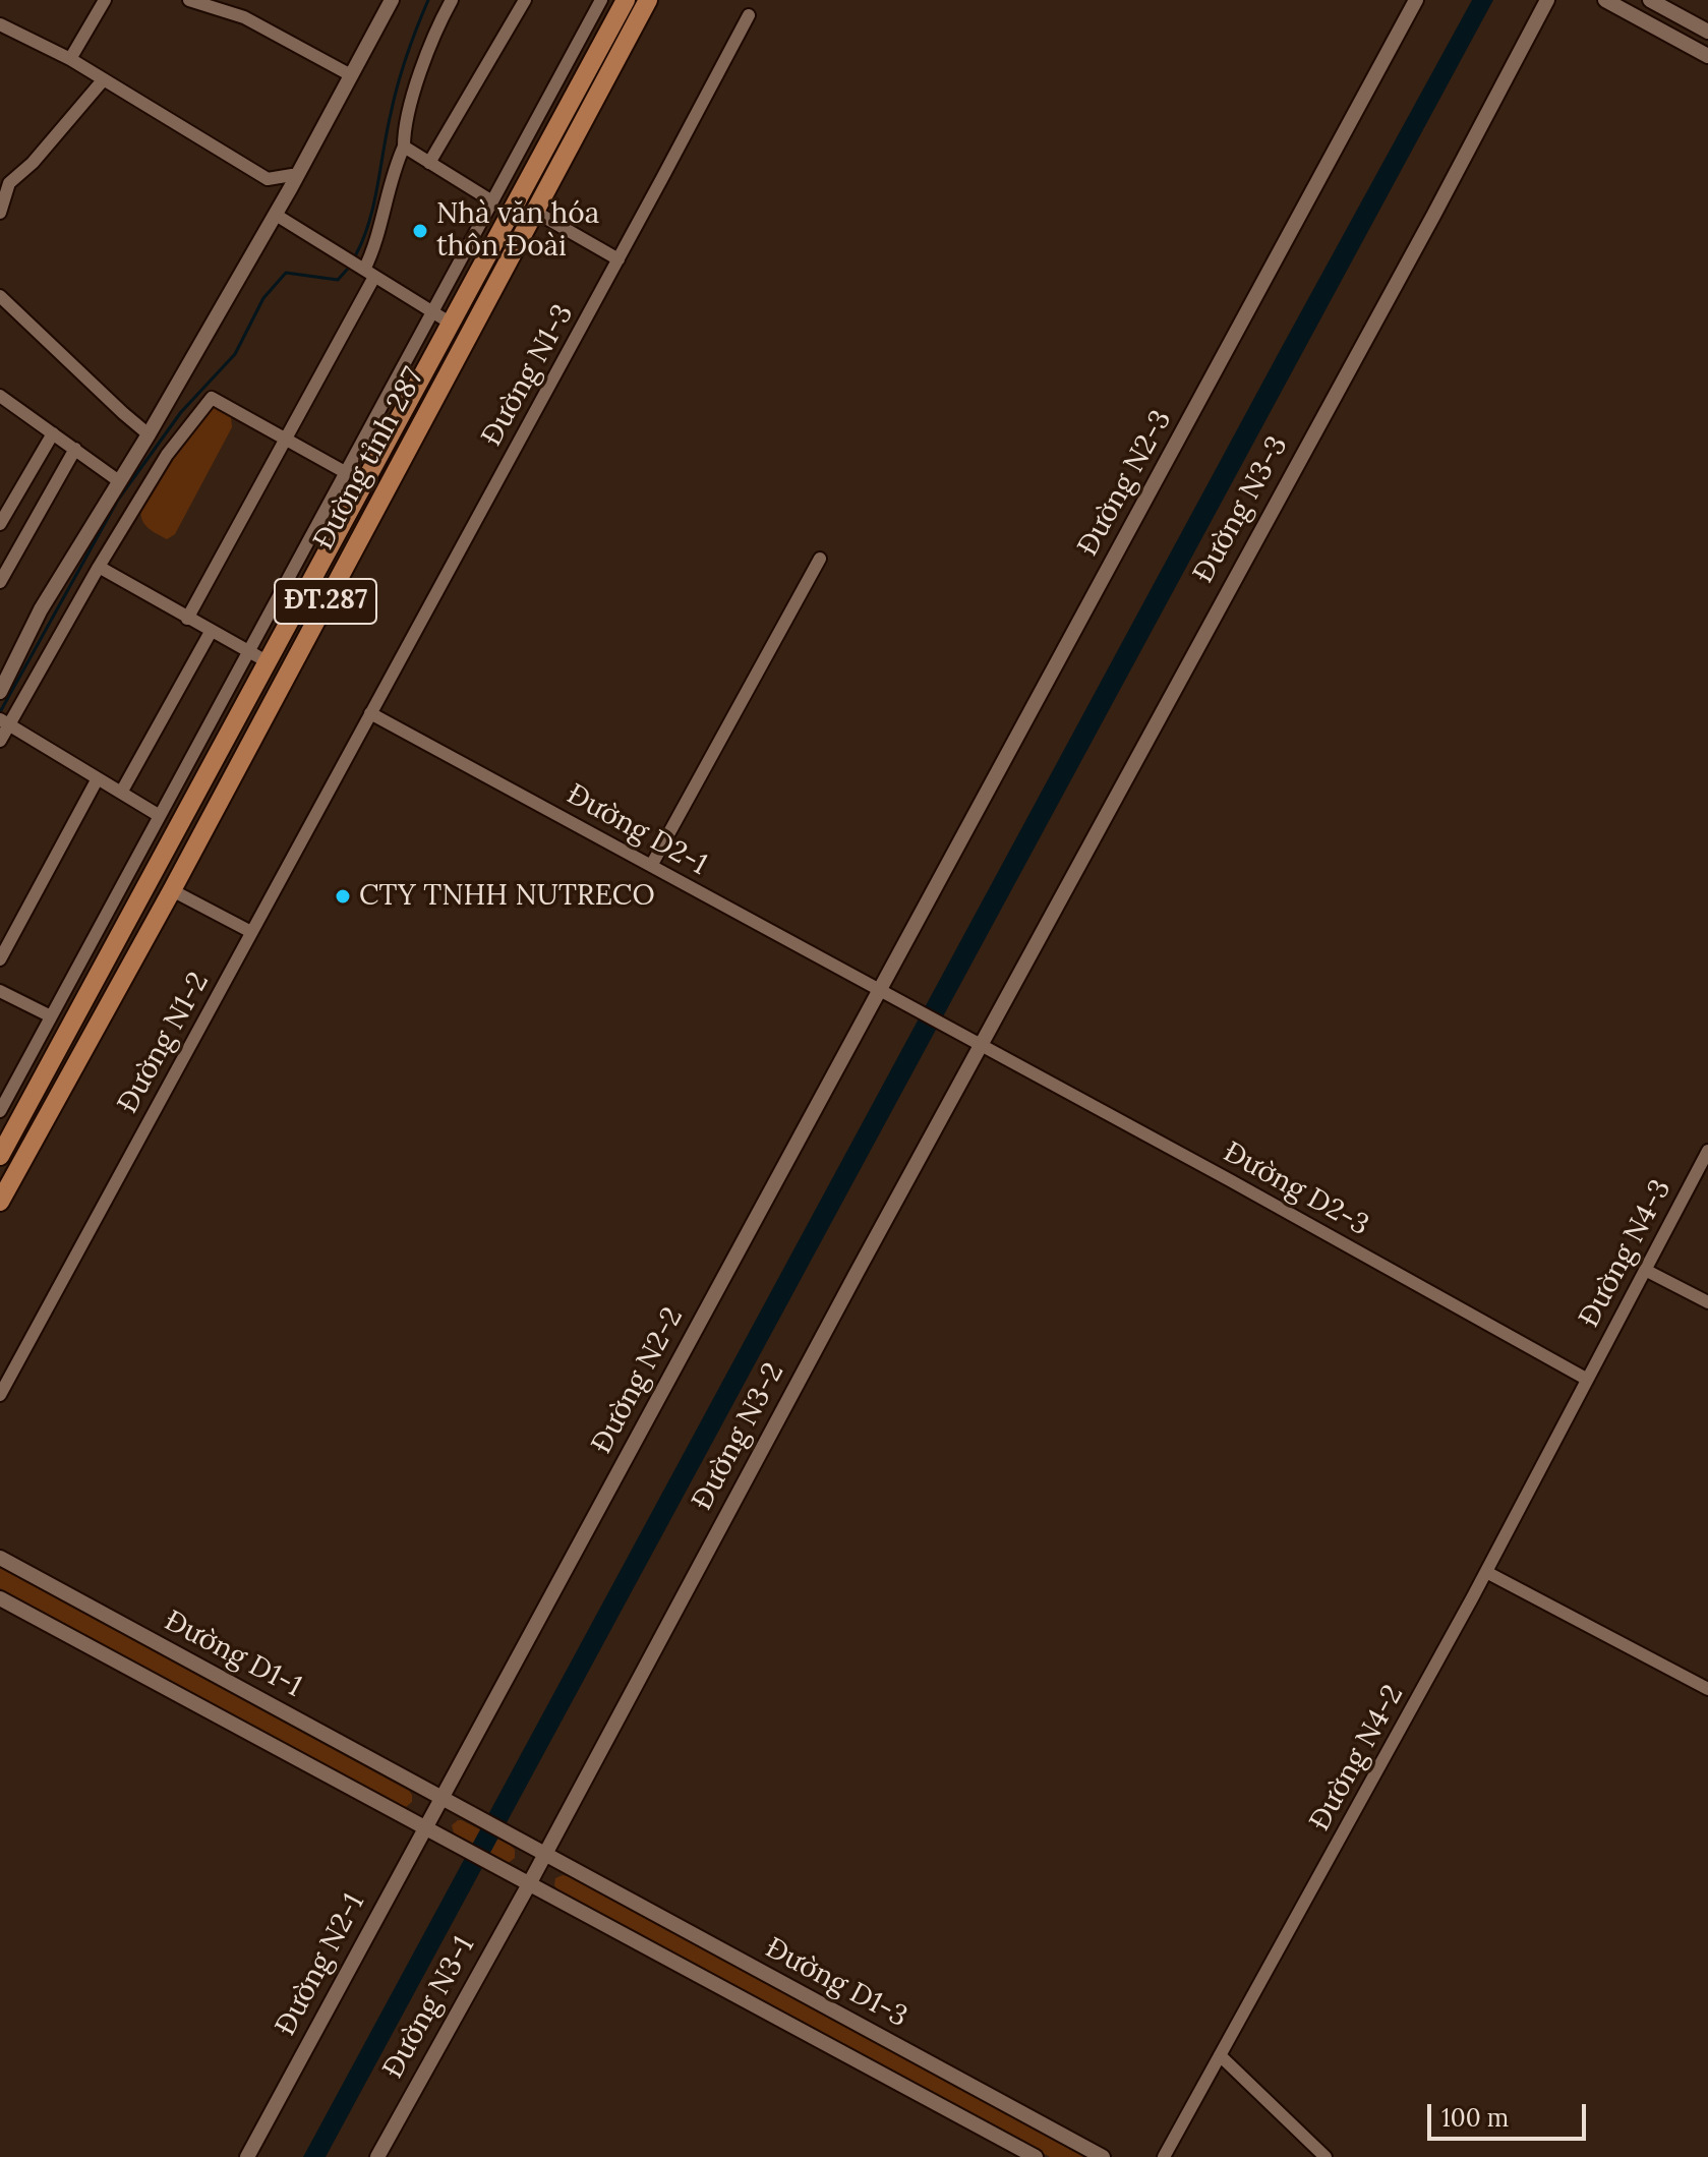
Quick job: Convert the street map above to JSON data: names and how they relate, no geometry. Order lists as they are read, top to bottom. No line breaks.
{"streets":{"main road":["Đường tỉnh 287","ĐT.287"],"street":["Đường N1-3","Đường N2-3","Đường N3-3","Đường D2-1","Đường N1-2","Đường D2-3","Đường N4-3","Đường N2-2","Đường N3-2","Đường D1-1","Đường N4-2","Đường N2-1","Đường D1-3","Đường N3-1"]},"crossings":[["Đường N1-3","Đường D2-1"],["Đường N1-3","Đường N1-2"],["Đường N2-3","Đường D2-1"],["Đường N2-3","Đường N2-2"],["Đường N3-3","Đường D2-1"],["Đường N3-3","Đường D2-3"],["Đường N3-3","Đường N3-2"],["Đường D2-1","Đường N1-2"],["Đường D2-1","Đường D2-3"],["Đường D2-1","Đường N2-2"],["Đường D2-1","Đường N3-2"],["Đường D2-3","Đường N4-3"],["Đường D2-3","Đường N3-2"],["Đường D2-3","Đường N4-2"],["Đường N4-3","Đường N4-2"],["Đường N2-2","Đường D1-1"],["Đường N2-2","Đường N2-1"],["Đường N3-2","Đường D1-1"],["Đường N3-2","Đường D1-3"],["Đường N3-2","Đường N3-1"],["Đường D1-1","Đường N2-1"],["Đường D1-1","Đường D1-3"],["Đường N2-1","Đường D1-3"],["Đường D1-3","Đường N3-1"]],"places":["Nhà văn hóa thôn Đoài","CTY TNHH NUTRECO"],"scale_bar":"100 m"}
